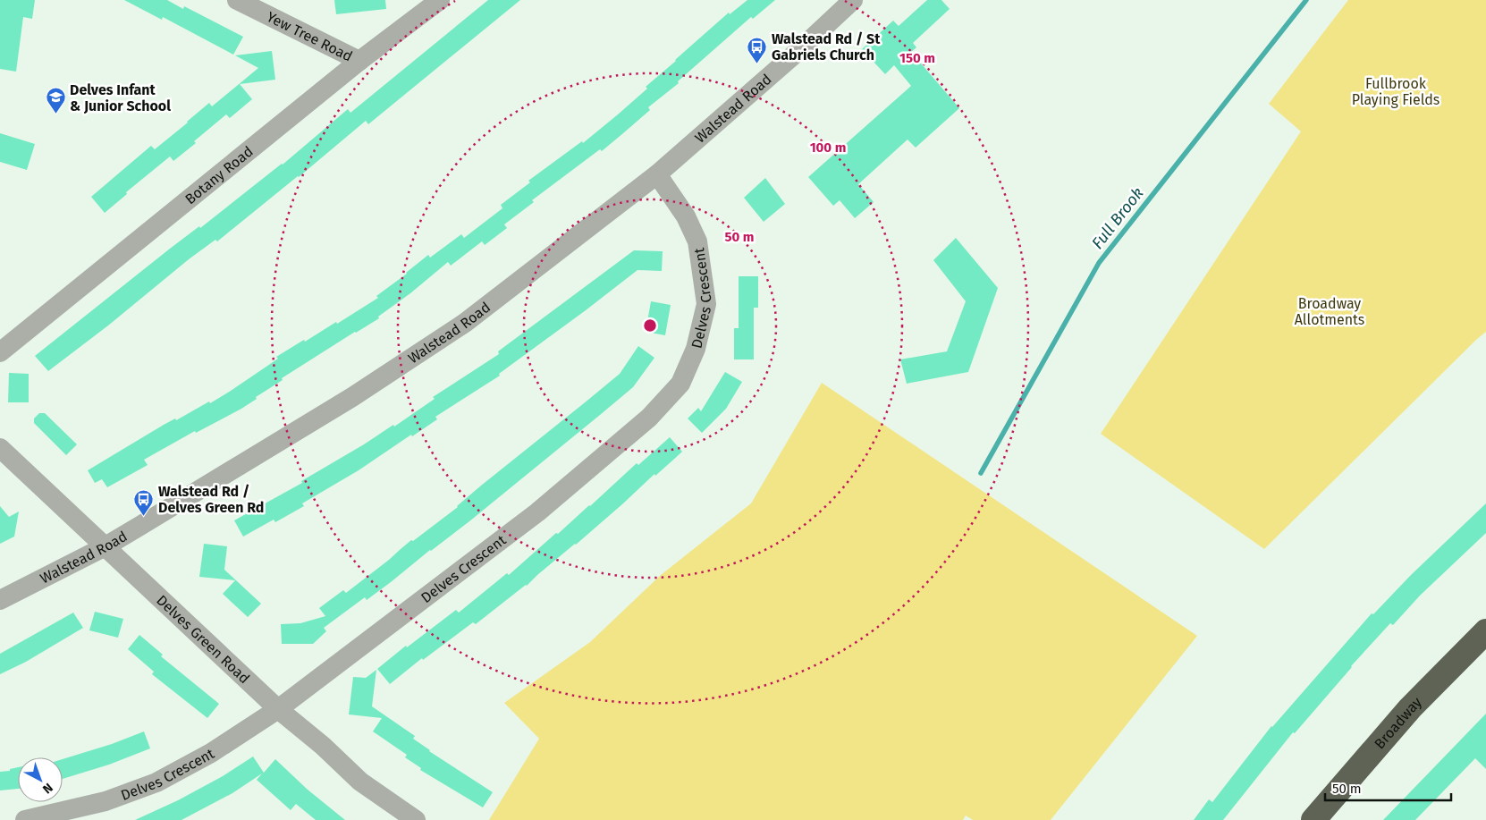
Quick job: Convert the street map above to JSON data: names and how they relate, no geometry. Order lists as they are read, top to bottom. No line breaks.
{"streets":{"highway":["Broadway"],"street":["Yew Tree Road","Walstead Road","Botany Road","Delves Crescent","Delves Green Road"]},"crossings":[["Yew Tree Road","Botany Road"],["Walstead Road","Delves Crescent"],["Walstead Road","Delves Green Road"],["Delves Crescent","Delves Green Road"]],"water":["Full Brook"],"parks":["Fullbrook Playing Fields","Broadway Allotments"],"places":{"bus stop":["Walstead Rd / St Gabriels Church","Walstead Rd / Delves Green Rd"],"school or university":["Delves Infant & Junior School"]},"scale_bar":"50 m","north":"bottom right","rings":["150 m","100 m","50 m"]}
